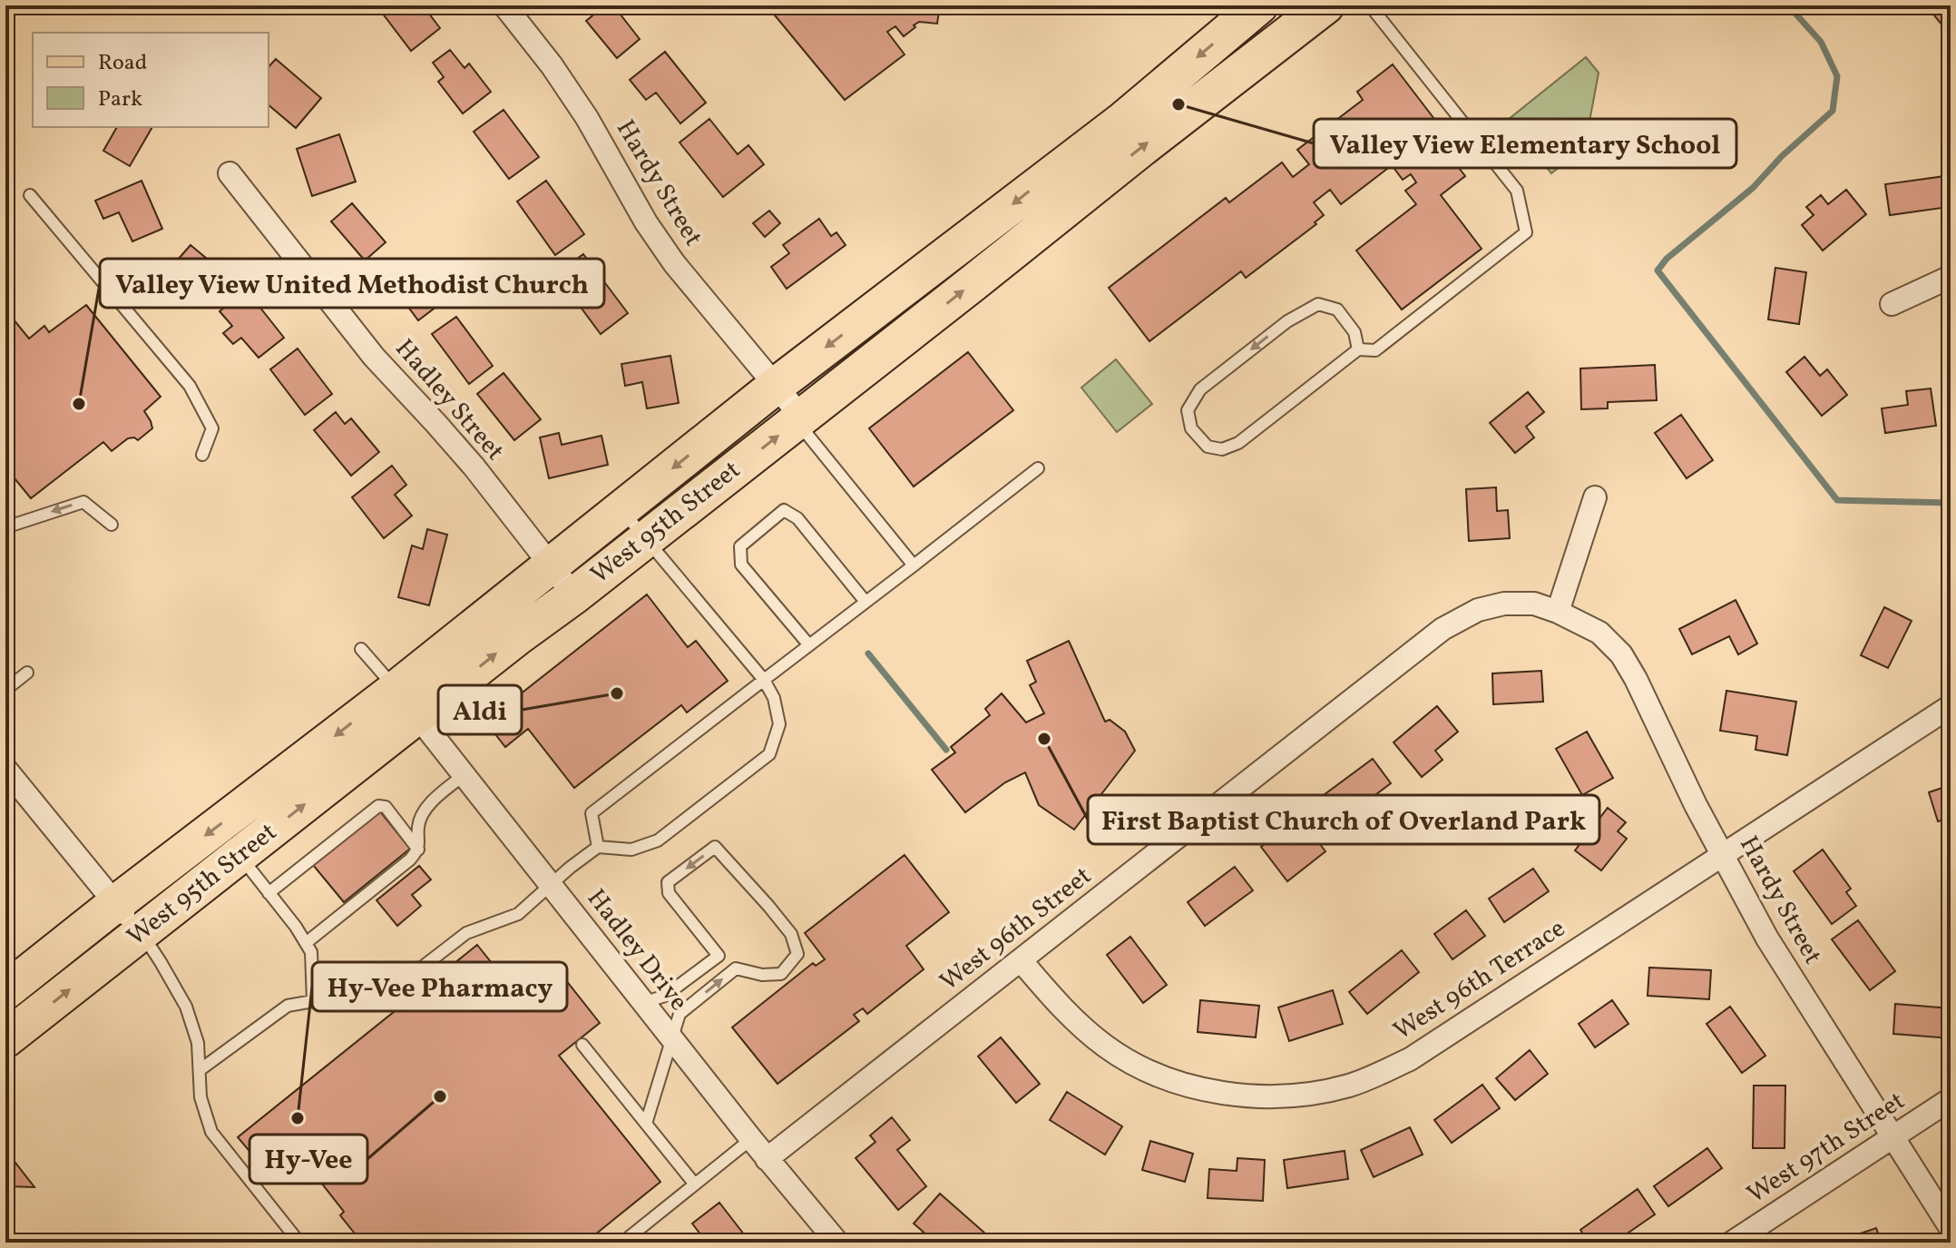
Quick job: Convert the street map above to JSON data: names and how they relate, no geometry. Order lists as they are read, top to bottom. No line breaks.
{"streets":{"main road":["West 95th Street"],"street":["Hardy Street","Hadley Street","West 96th Street","Hadley Drive","West 96th Terrace","West 97th Street"]},"crossings":[["Hardy Street","West 95th Street"],["Hardy Street","West 96th Street"],["Hardy Street","West 96th Terrace"],["Hardy Street","West 97th Street"],["Hadley Street","West 95th Street"],["West 95th Street","Hadley Drive"],["West 96th Street","Hadley Drive"],["West 96th Street","West 96th Terrace"]],"places":["Valley View Elementary School","Valley View United Methodist Church","Aldi","First Baptist Church of Overland Park","Hy-Vee","Hy-Vee Pharmacy"],"legend":["Road","Park"]}
